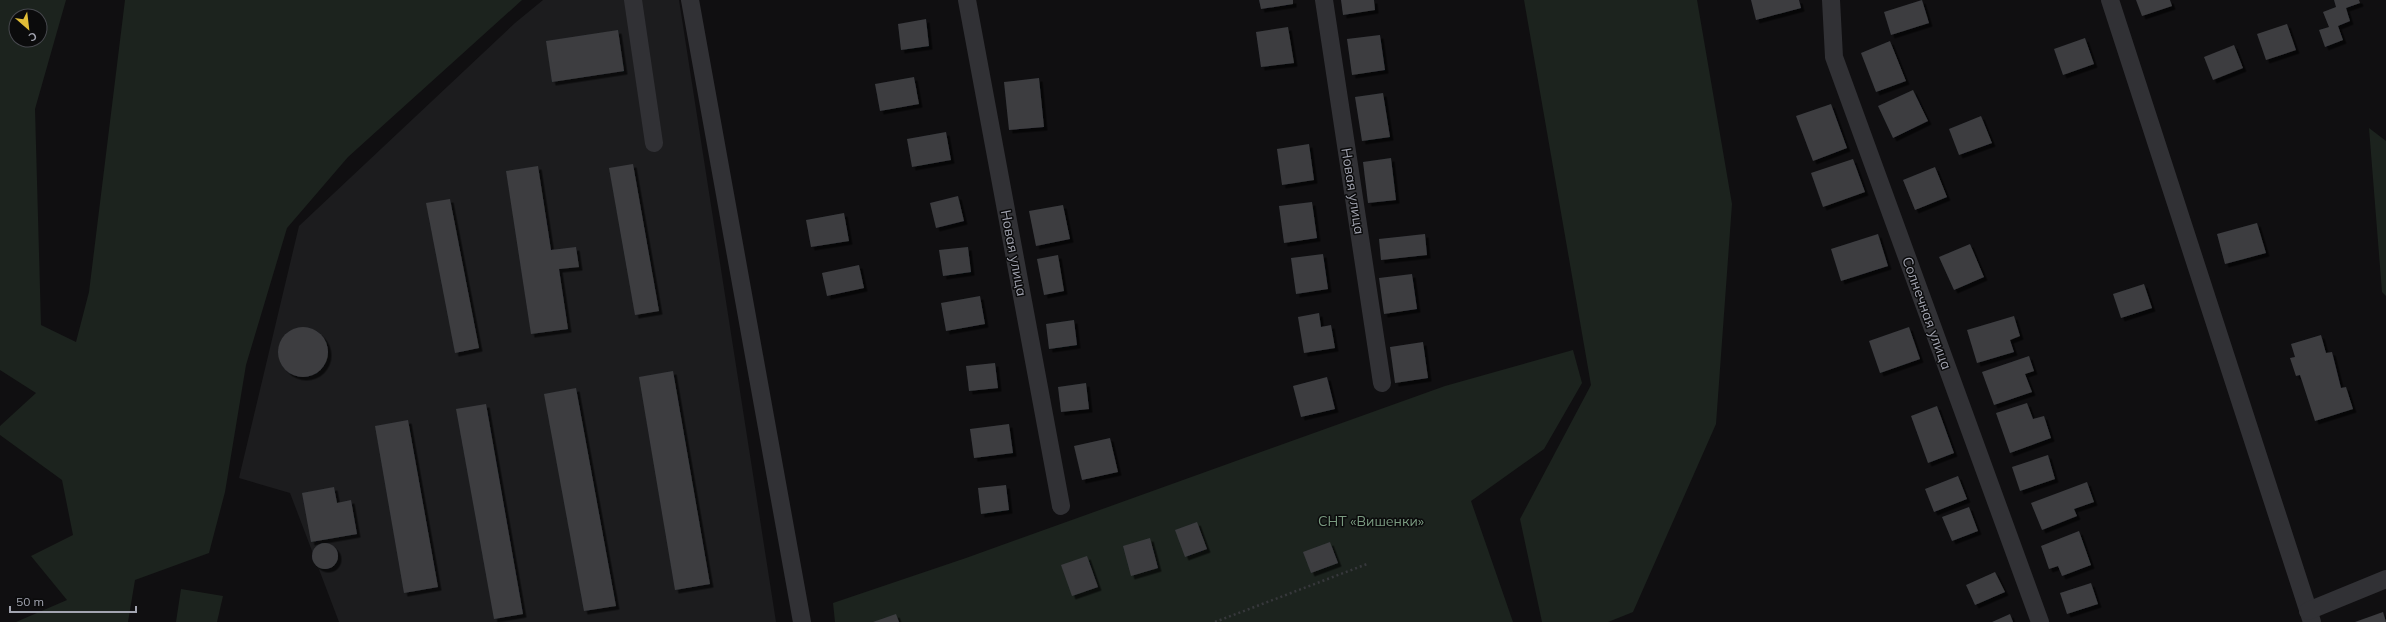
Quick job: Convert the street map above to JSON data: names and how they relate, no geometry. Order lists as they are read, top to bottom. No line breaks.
{"streets":{"street":["Новая улица","Солнечная улица"]},"parks":["СНТ «Вишенки»"],"scale_bar":"50 m","north":"bottom right"}
